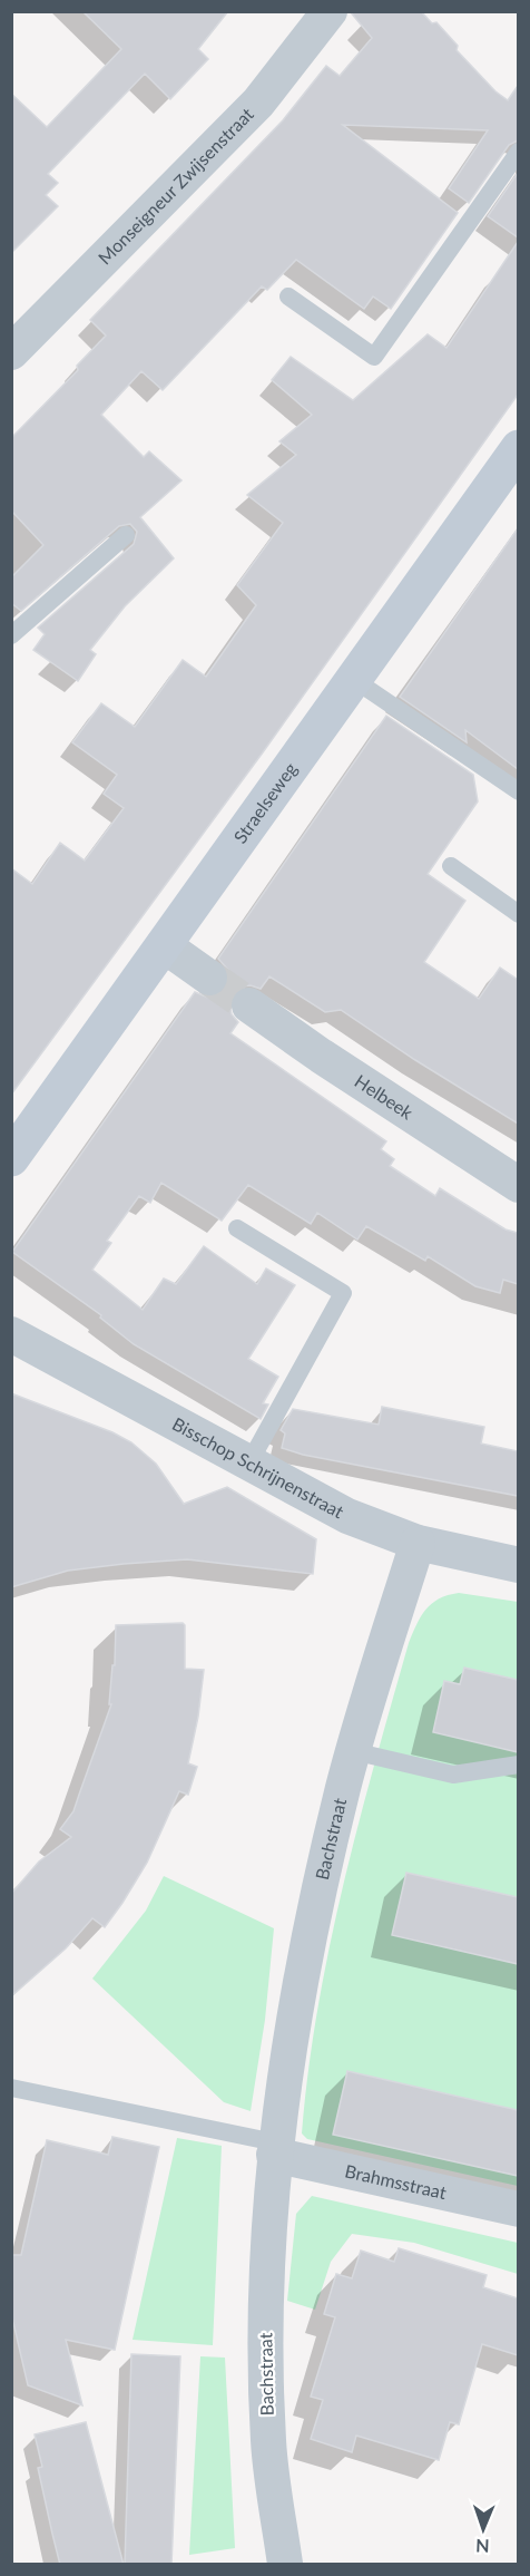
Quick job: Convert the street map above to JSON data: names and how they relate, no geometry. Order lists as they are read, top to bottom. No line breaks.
{"streets":{"street":["Monseigneur Zwijsenstraat","Straelseweg","Helbeek","Bisschop Schrijnenstraat","Bachstraat","Brahmsstraat"]},"crossings":[["Bisschop Schrijnenstraat","Bachstraat"],["Bachstraat","Brahmsstraat"]],"north":"bottom"}
